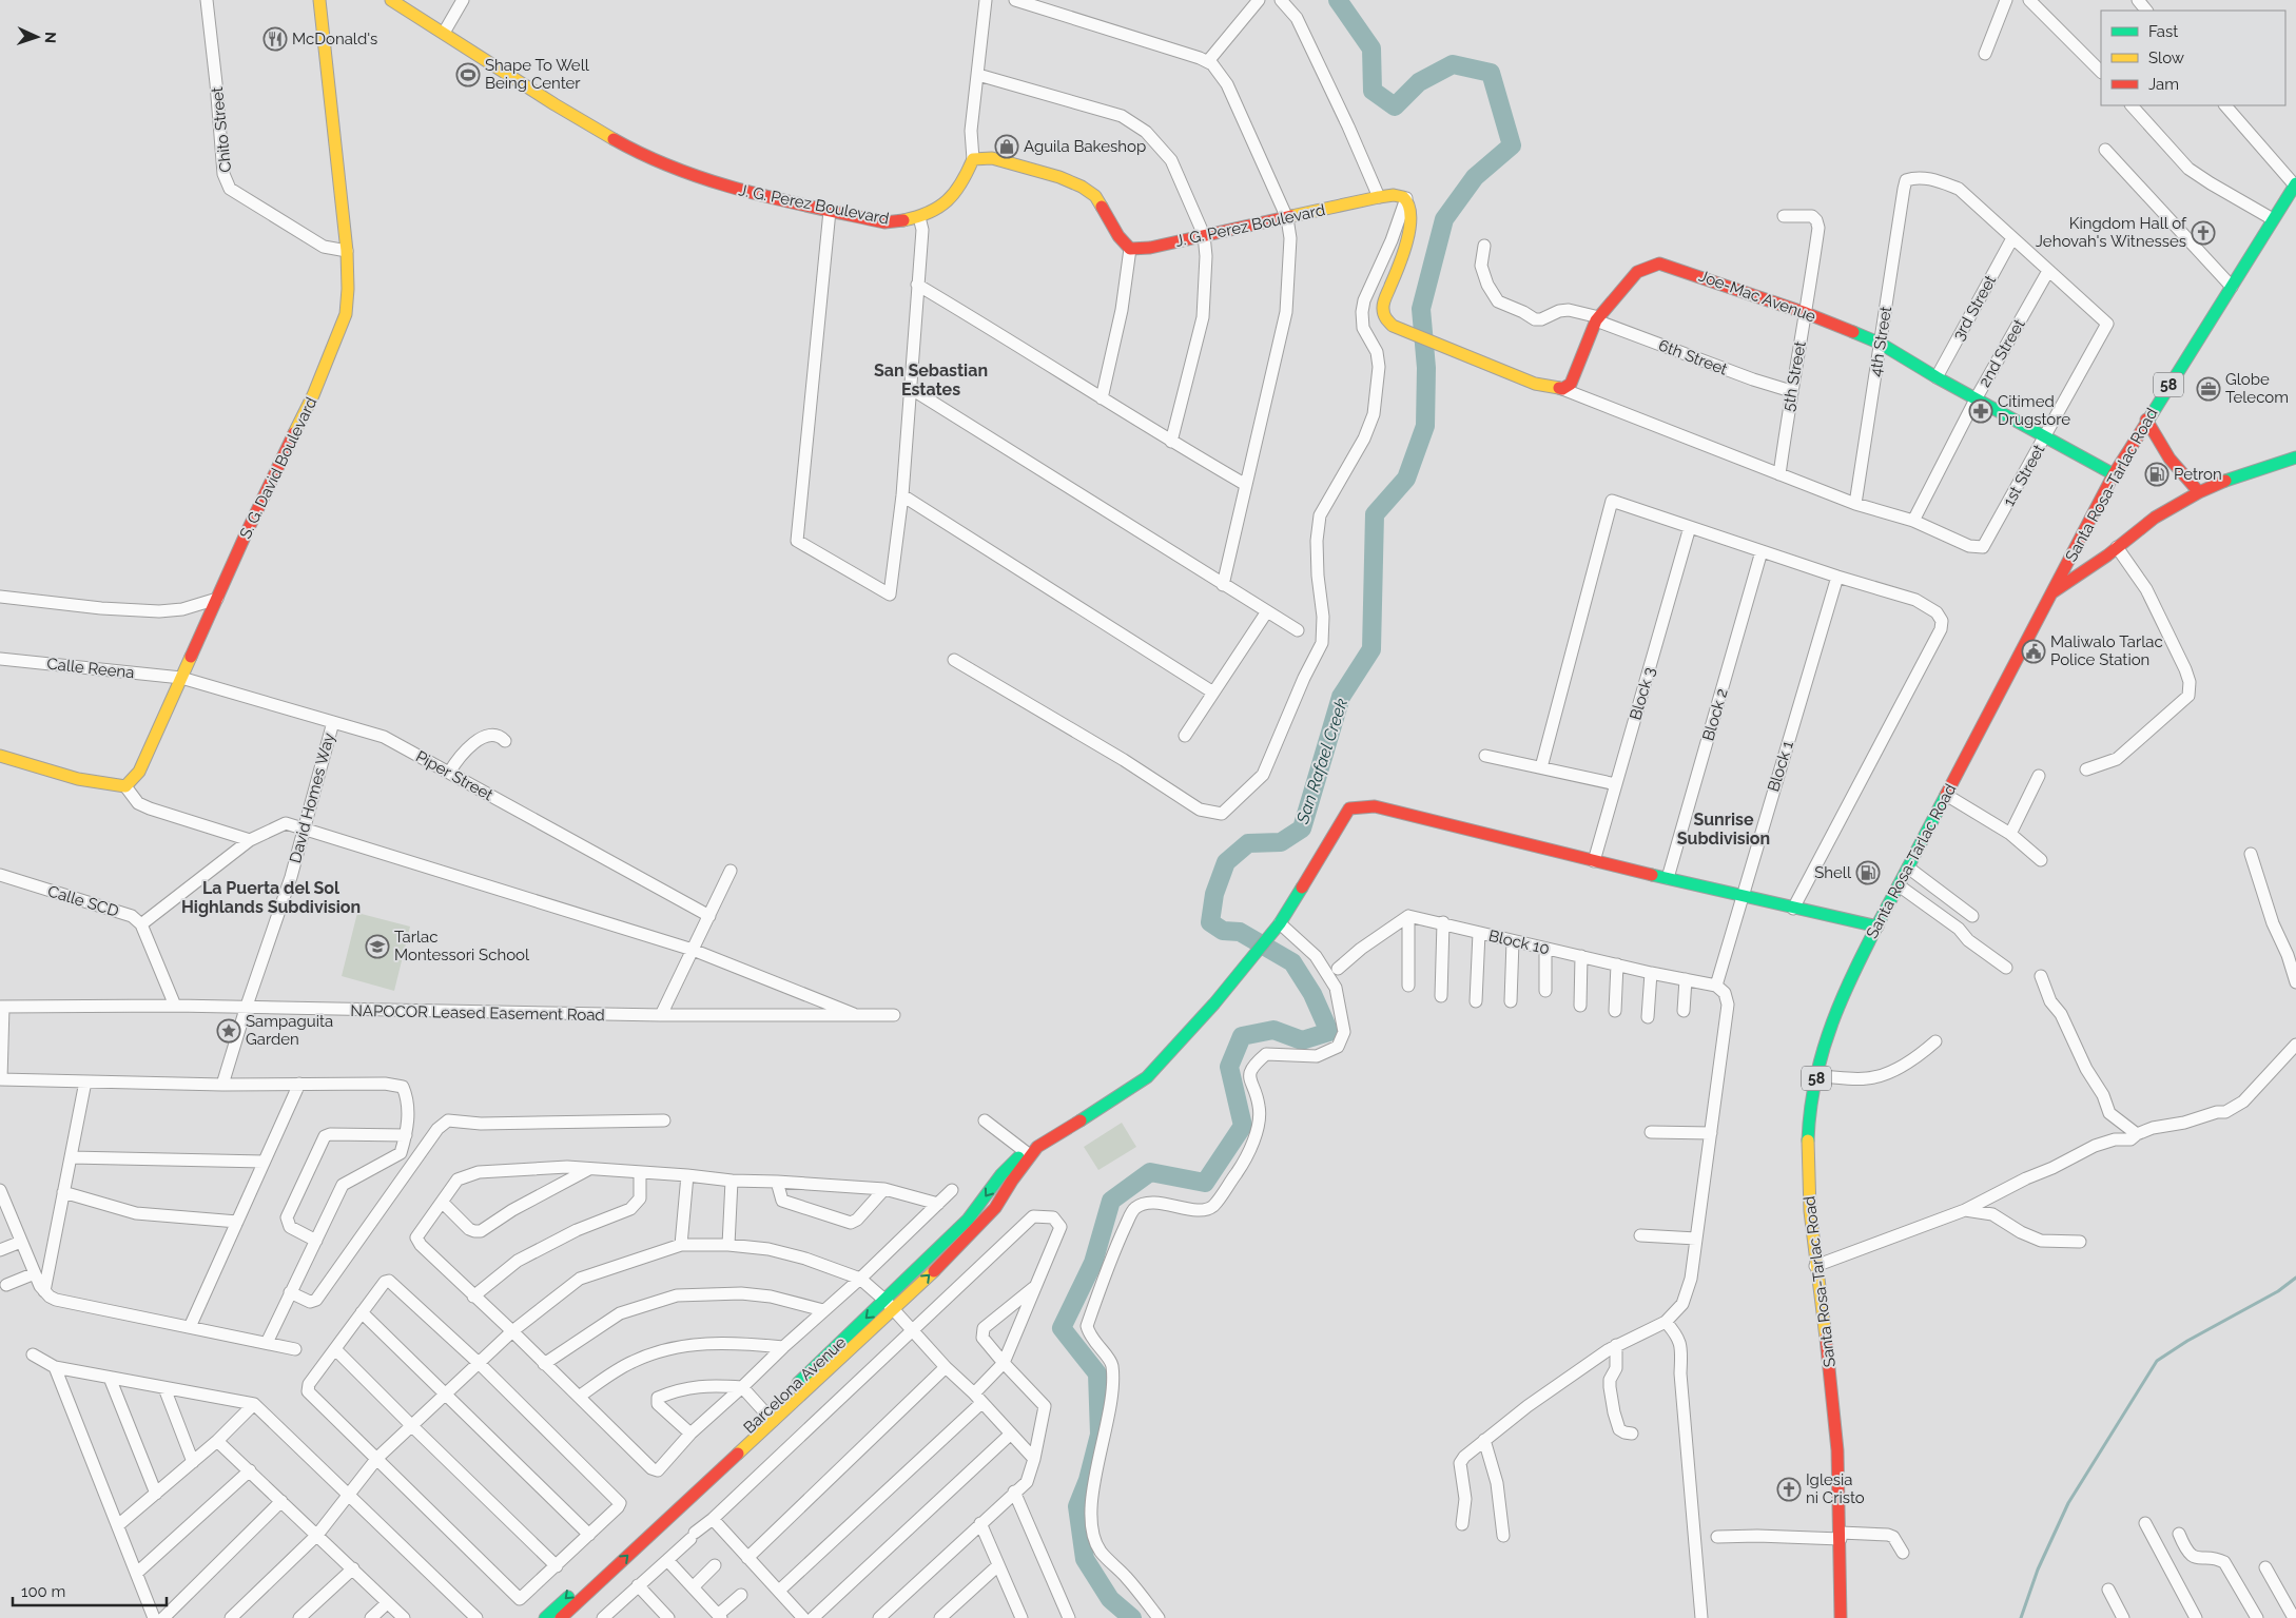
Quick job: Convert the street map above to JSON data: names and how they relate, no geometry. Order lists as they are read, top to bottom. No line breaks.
{"streets":{"main road":["J. G. Perez Boulevard","Joe-Mac Avenue","58","S. G. David Boulevard","Santa Rosa-Tarlac Road","Barcelona Avenue"],"street":["Chito Street","3rd Street","4th Street","2nd Street","6th Street","5th Street","1st Street","Calle Reena","Block 3","Block 2","Block 1","Piper Street","David Homes Way","Calle SCD","Block 10","NAPOCOR Leased Easement Road"]},"crossings":[["Chito Street","S. G. David Boulevard"],["Joe-Mac Avenue","3rd Street"],["Joe-Mac Avenue","4th Street"],["Joe-Mac Avenue","2nd Street"],["Joe-Mac Avenue","6th Street"],["Joe-Mac Avenue","5th Street"],["Joe-Mac Avenue","1st Street"],["Joe-Mac Avenue","Santa Rosa-Tarlac Road"],["3rd Street","4th Street"],["2nd Street","1st Street"],["6th Street","5th Street"],["S. G. David Boulevard","Calle Reena"],["S. G. David Boulevard","Piper Street"],["Calle Reena","Piper Street"],["Block 3","Barcelona Avenue"],["Block 1","Block 10"],["Piper Street","David Homes Way"],["David Homes Way","NAPOCOR Leased Easement Road"]],"districts":["San Sebastian Estates","Sunrise Subdivision","La Puerta del Sol Highlands Subdivision"],"water":["San Rafael Creek"],"places":{"restaurant":["McDonald's"],"sports":["Shape To Well Being Center"],"shop":["Aguila Bakeshop"],"church":["Kingdom Hall of Jehovah's Witnesses","Iglesia ni Cristo"],"office":["Globe Telecom"],"pharmacy":["Citimed Drugstore"],"fuel station":["Petron","Shell"],"public building":["Maliwalo Tarlac Police Station"],"school or university":["Tarlac Montessori School"],"place":["Sampaguita Garden"]},"legend":["Fast","Slow","Jam"],"scale_bar":"100 m","north":"right"}
